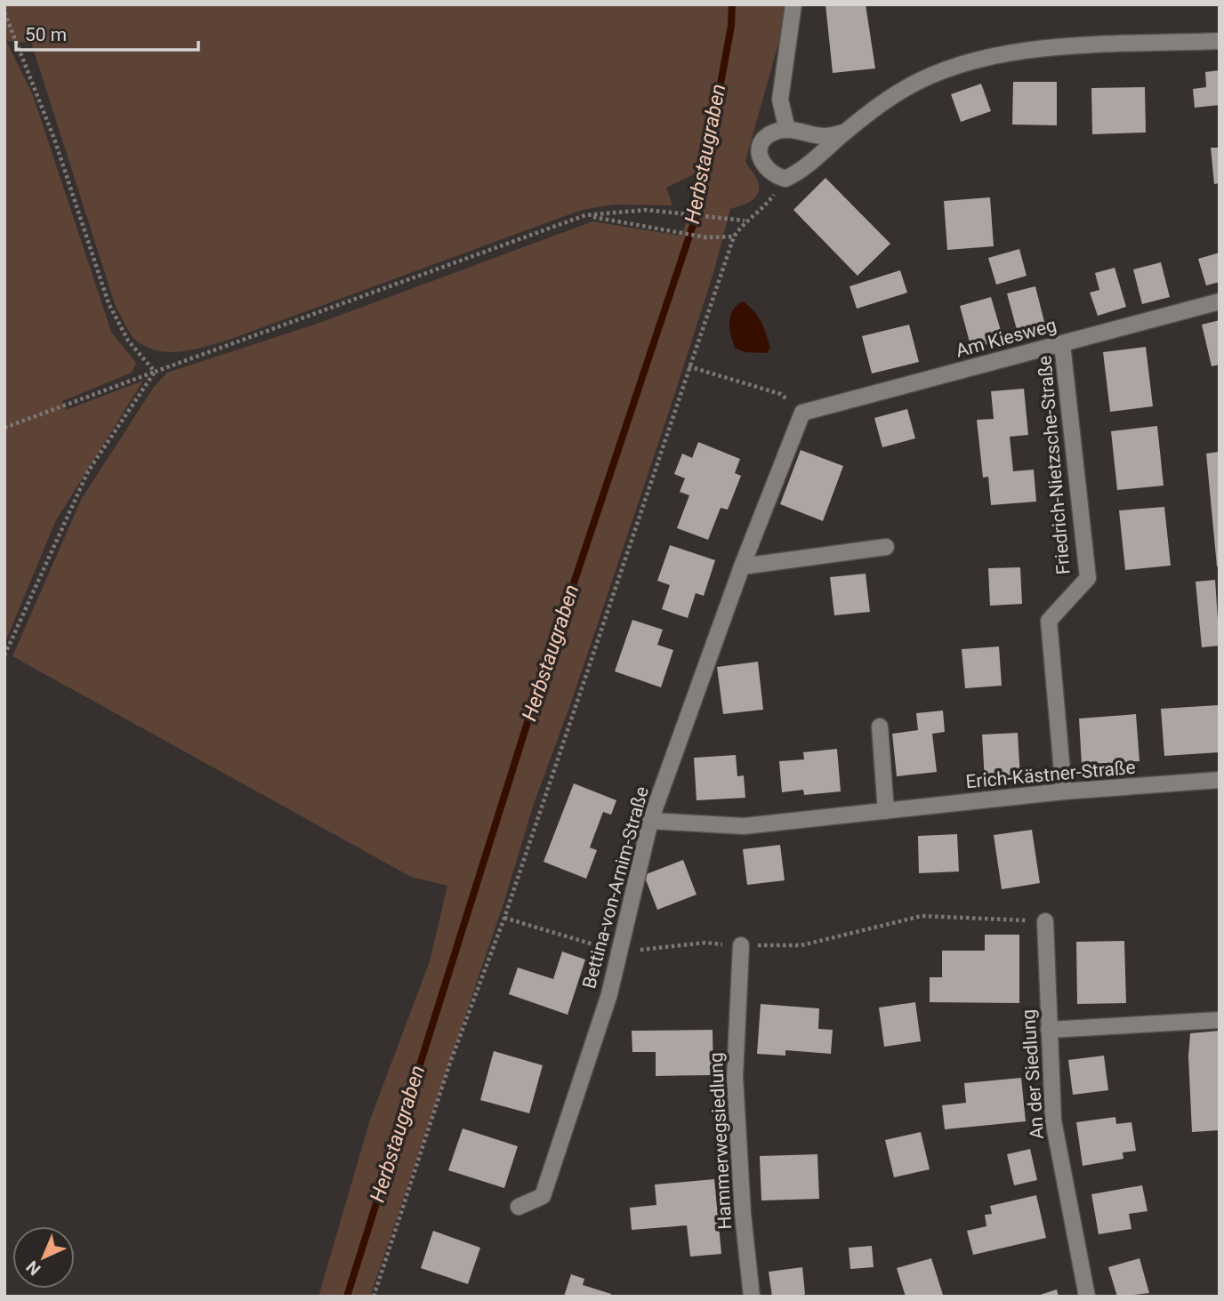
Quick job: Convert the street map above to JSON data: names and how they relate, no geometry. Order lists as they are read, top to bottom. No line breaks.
{"streets":{"street":["Am Kiesweg","Friedrich-Nietzsche-Straße","Erich-Kästner-Straße","Bettina-von-Arnim-Straße","An der Siedlung","Hammerwegsiedlung"]},"crossings":[["Am Kiesweg","Friedrich-Nietzsche-Straße"],["Am Kiesweg","Bettina-von-Arnim-Straße"],["Friedrich-Nietzsche-Straße","Erich-Kästner-Straße"],["Erich-Kästner-Straße","Bettina-von-Arnim-Straße"]],"water":["Herbstaugraben"],"scale_bar":"50 m","north":"bottom left"}
